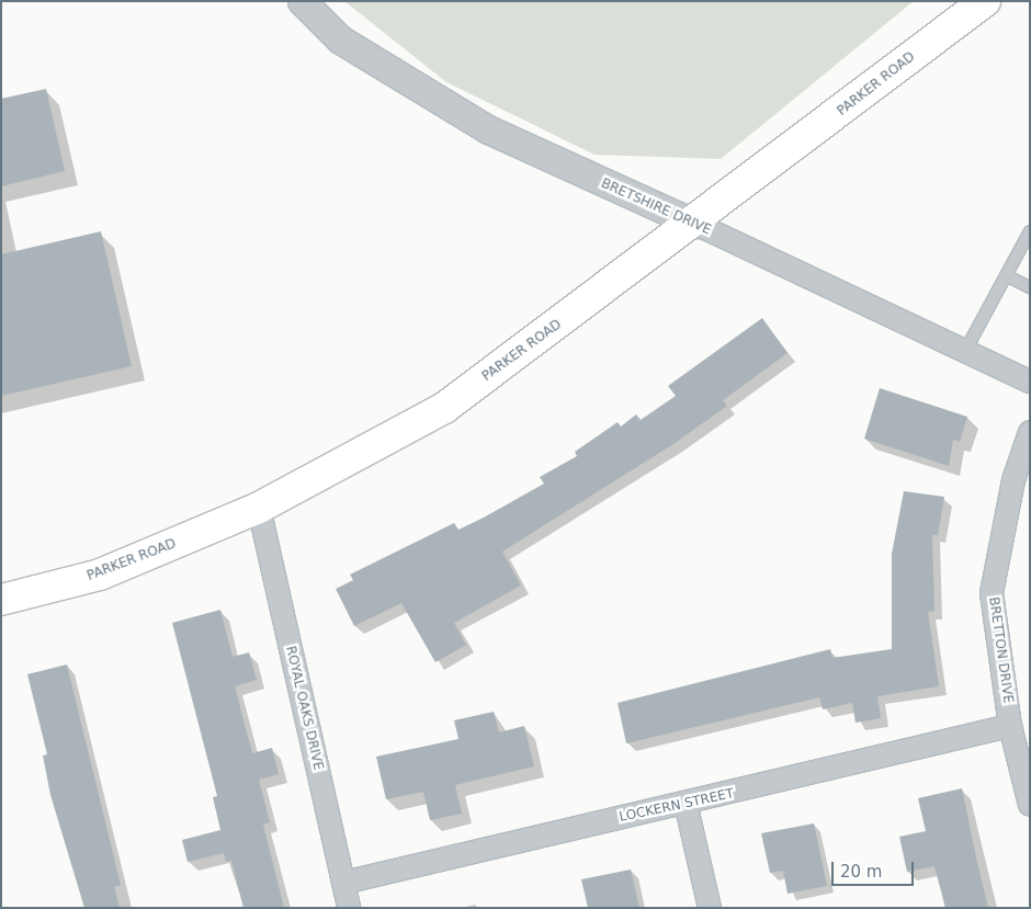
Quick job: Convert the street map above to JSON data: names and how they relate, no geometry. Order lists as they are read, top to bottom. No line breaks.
{"streets":{"main road":["PARKER ROAD"],"street":["BRETSHIRE DRIVE","BRETTON DRIVE","ROYAL OAKS DRIVE","LOCKERN STREET"]},"crossings":[["PARKER ROAD","BRETSHIRE DRIVE"],["PARKER ROAD","ROYAL OAKS DRIVE"],["BRETTON DRIVE","LOCKERN STREET"],["ROYAL OAKS DRIVE","LOCKERN STREET"]],"scale_bar":"20 m"}
